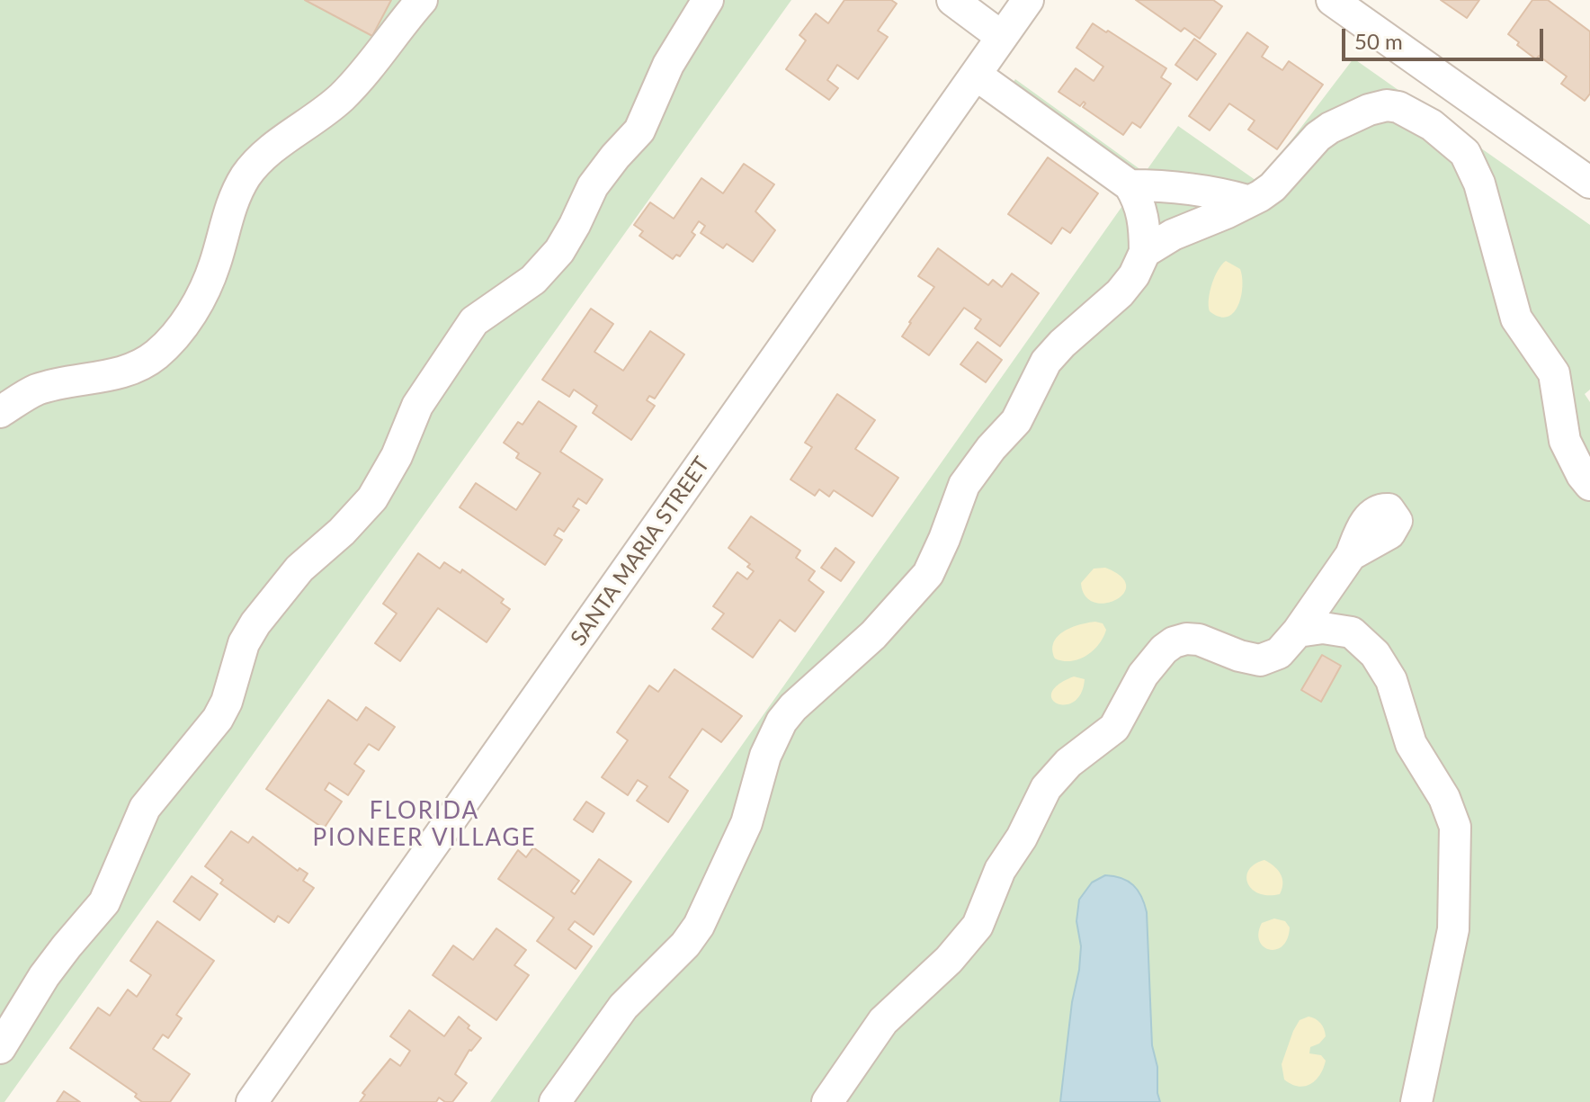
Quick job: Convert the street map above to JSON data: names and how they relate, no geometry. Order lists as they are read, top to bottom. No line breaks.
{"streets":{"street":["SANTA MARIA STREET"]},"districts":["FLORIDA PIONEER VILLAGE"],"scale_bar":"50 m"}
